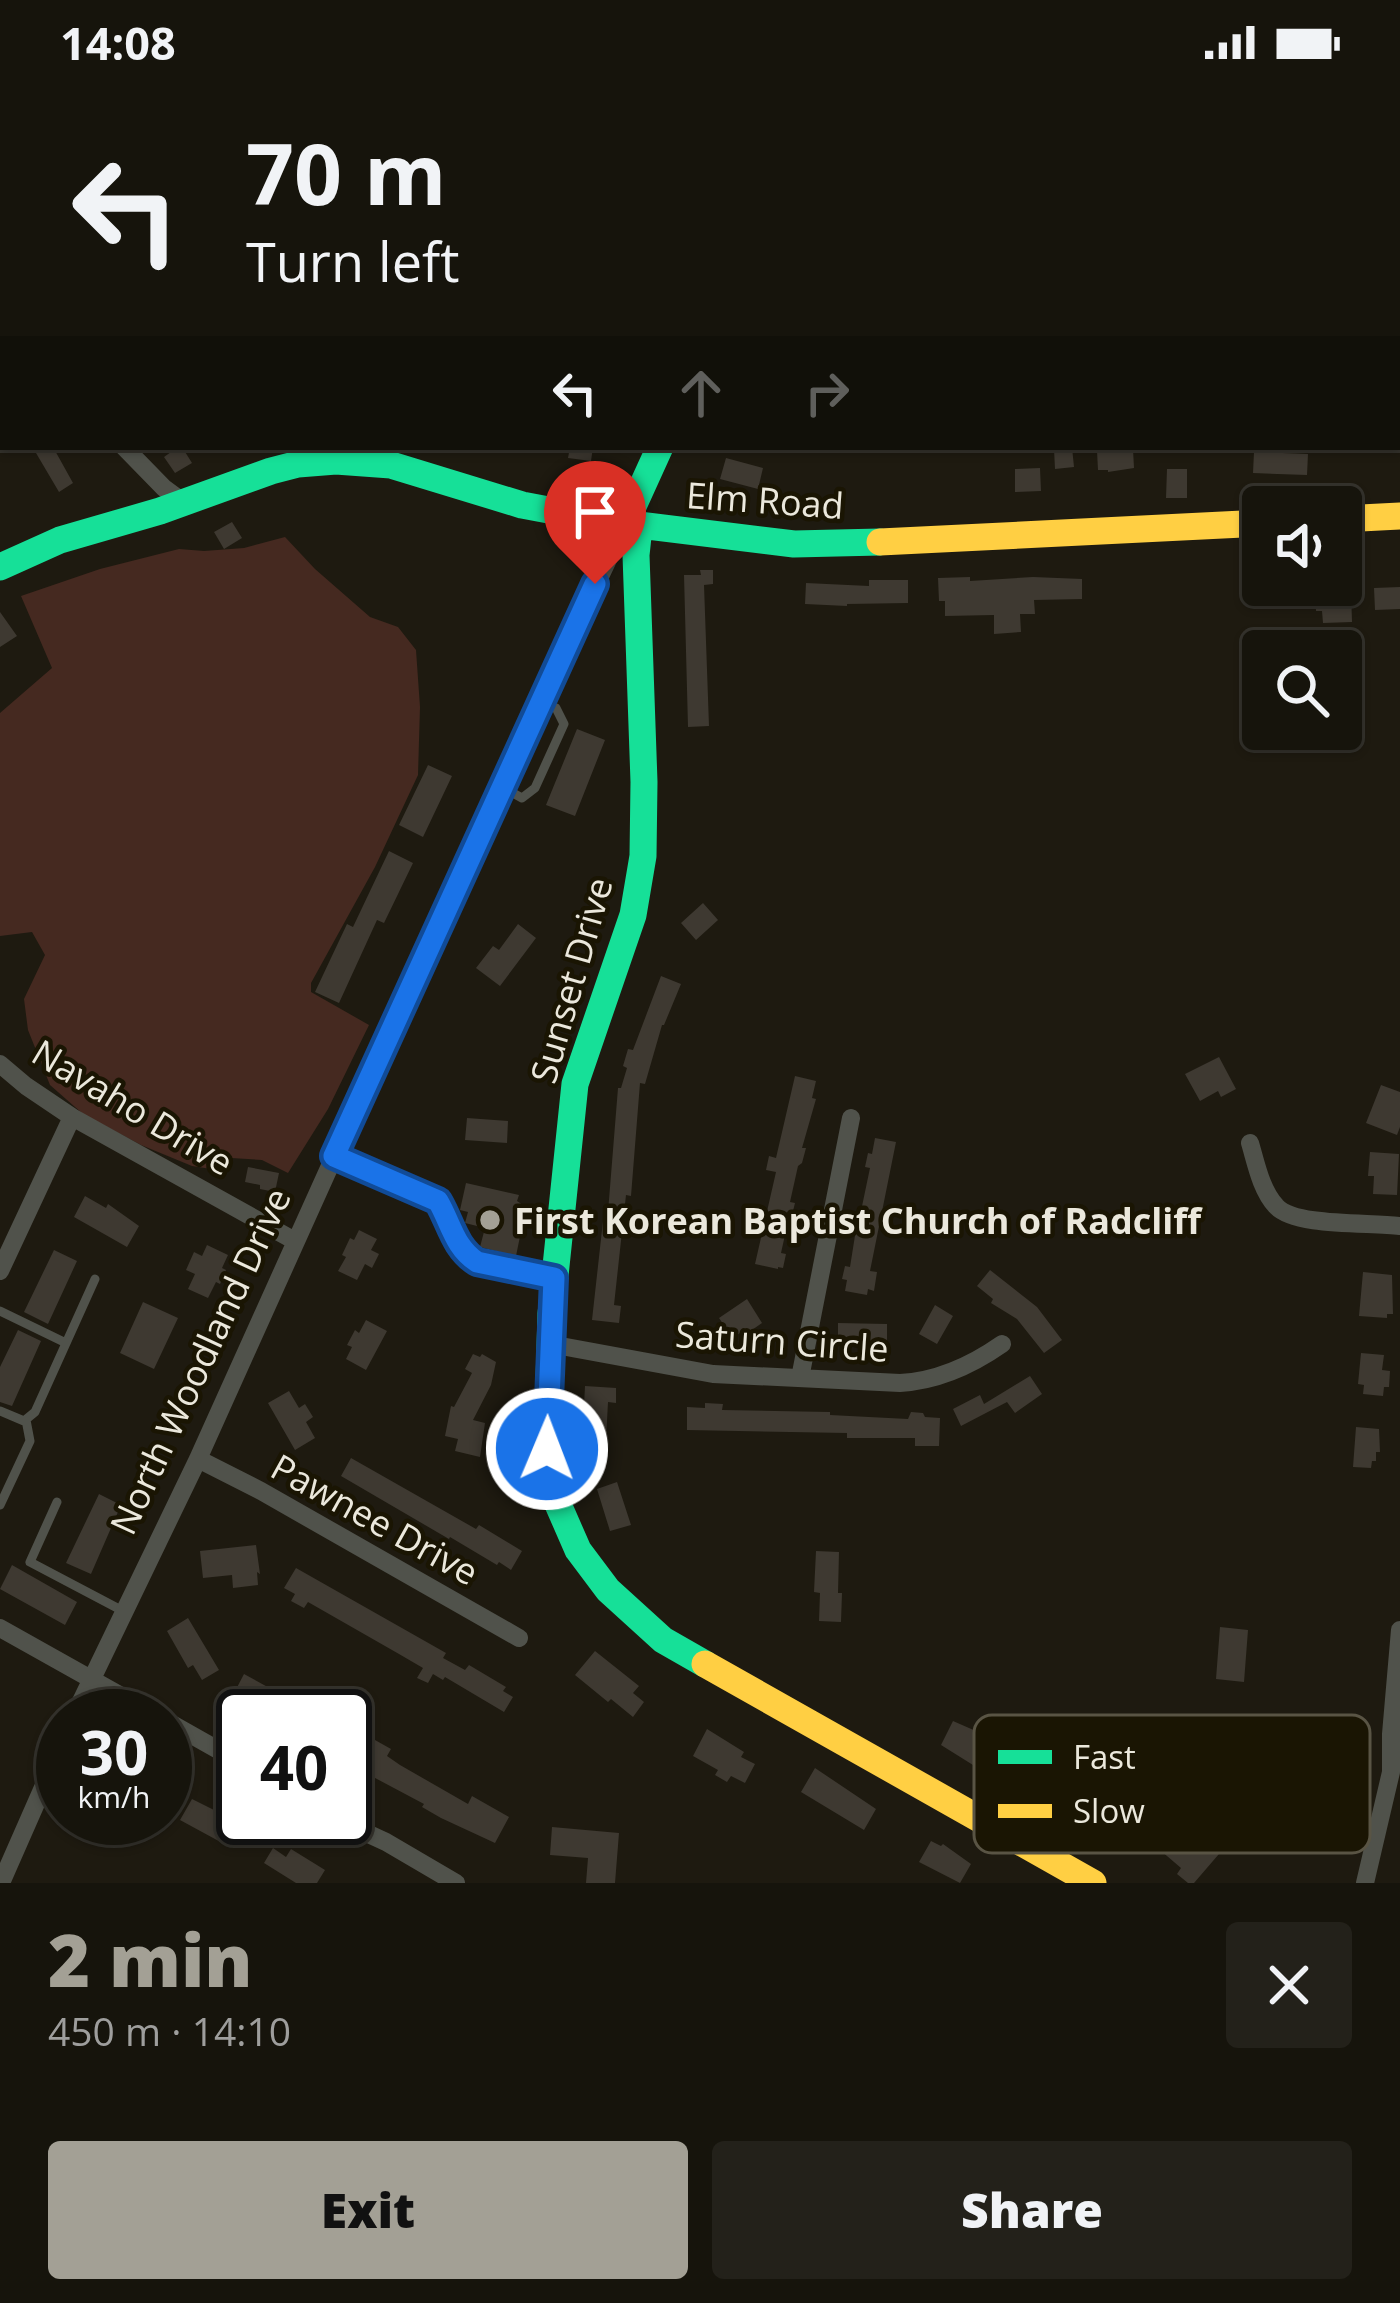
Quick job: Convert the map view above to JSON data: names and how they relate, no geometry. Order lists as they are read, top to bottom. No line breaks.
{"streets":{"street":["Elm Road","Sunset Drive","Navaho Drive","Saturn Circle","North Woodland Drive","Pawnee Drive"]},"crossings":[["Elm Road","Sunset Drive"],["Elm Road","North Woodland Drive"],["Sunset Drive","Saturn Circle"],["Sunset Drive","North Woodland Drive"],["Navaho Drive","North Woodland Drive"],["North Woodland Drive","Pawnee Drive"]],"places":["First Korean Baptist Church of Radcliff"],"legend":["Fast","Slow"],"page":{"status":"14:08","turn":["70 m","Turn left"],"speed":"30 km/h","limit":"40","heading":["2 min","450 m · 14:10"],"buttons":["Exit","Share"]}}
